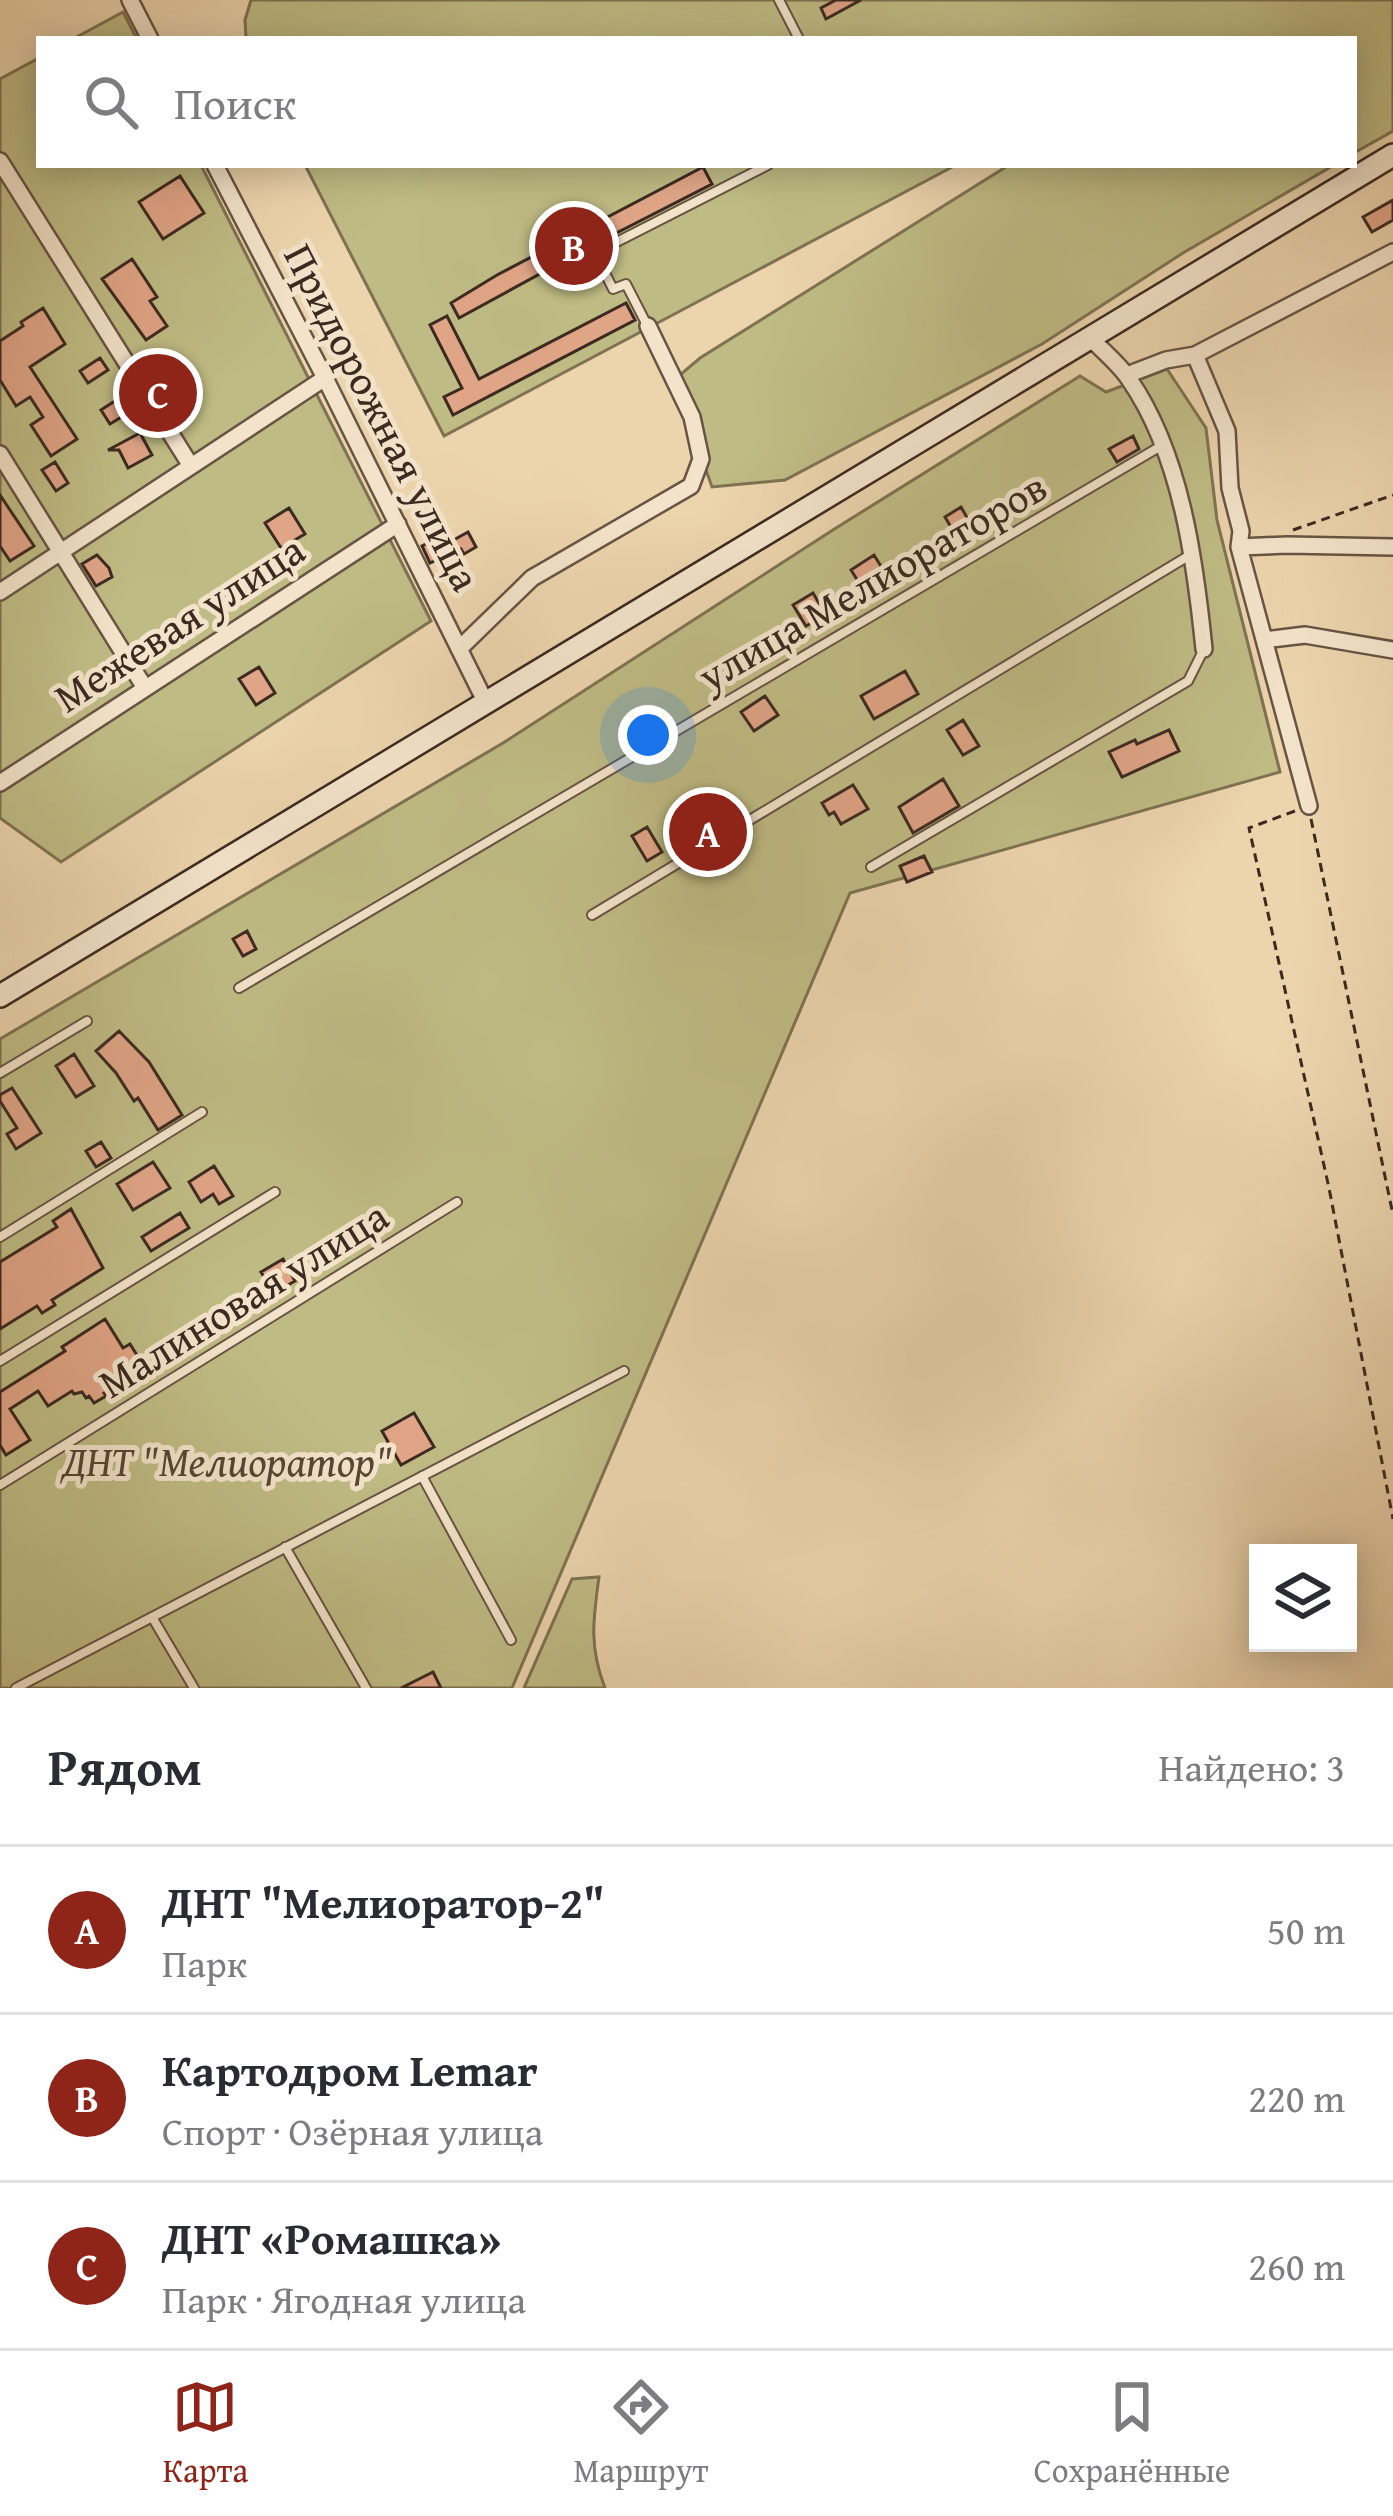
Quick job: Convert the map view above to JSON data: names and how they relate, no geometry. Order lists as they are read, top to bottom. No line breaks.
{"streets":{"street":["Придорожная улица","Межевая улица"],"lane":["улица Мелиораторов","Малиновая улица"]},"crossings":[["Придорожная улица","Межевая улица"]],"parks":["ДНТ \"Мелиоратор\""],"page":{"search":"Поиск","pins":["B","C","A"],"heading":["Рядом","Найдено: 3"],"list":[{"mark":"A","name":"ДНТ \"Мелиоратор-2\"","note":"Парк","value":"50 m"},{"mark":"B","name":"Картодром Lemar","note":"Спорт · Озёрная улица","value":"220 m"},{"mark":"C","name":"ДНТ «Ромашка»","note":"Парк · Ягодная улица","value":"260 m"}],"nav":["Карта","Маршрут","Сохранённые"]}}
